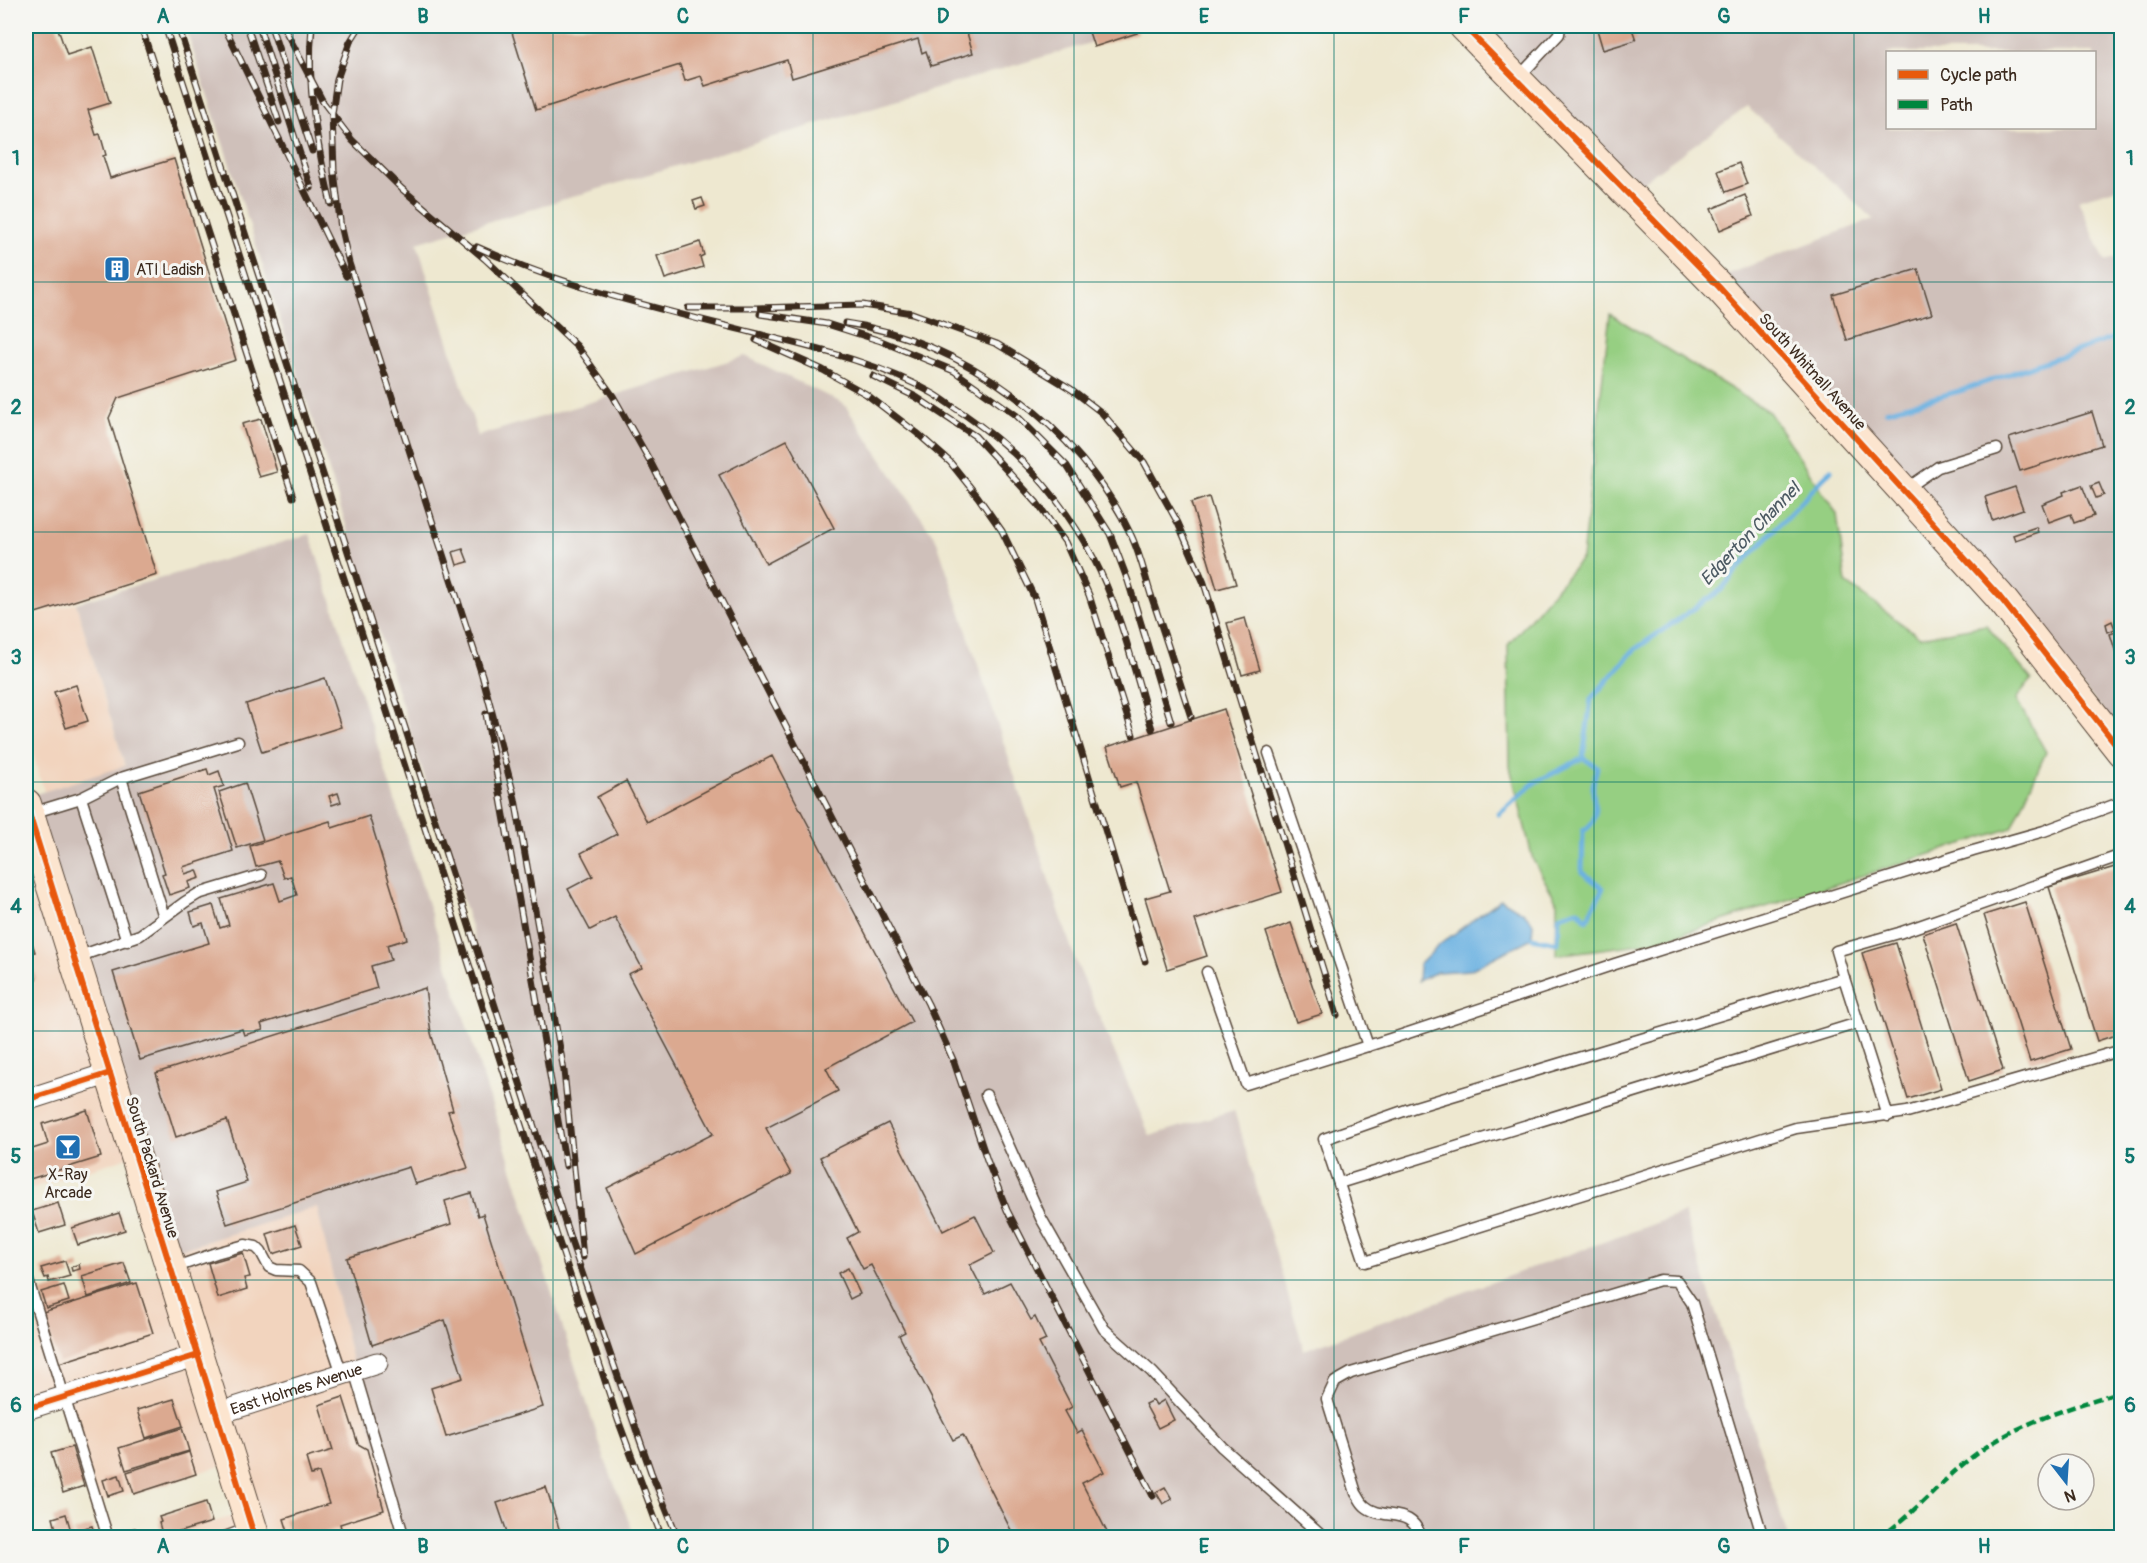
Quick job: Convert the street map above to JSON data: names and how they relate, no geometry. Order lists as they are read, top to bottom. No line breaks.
{"streets":{"street":["South Whitnall Avenue","South Packard Avenue","East Holmes Avenue"]},"crossings":[["South Packard Avenue","East Holmes Avenue"]],"water":["Edgerton Channel"],"places":{"building":["ATI Ladish"],"bar":["X-Ray Arcade"]},"legend":["Cycle path","Path"],"north":"bottom","grid":{"columns":["A","B","C","D","E","F","G","H"],"rows":["1","2","3","4","5","6"]}}
